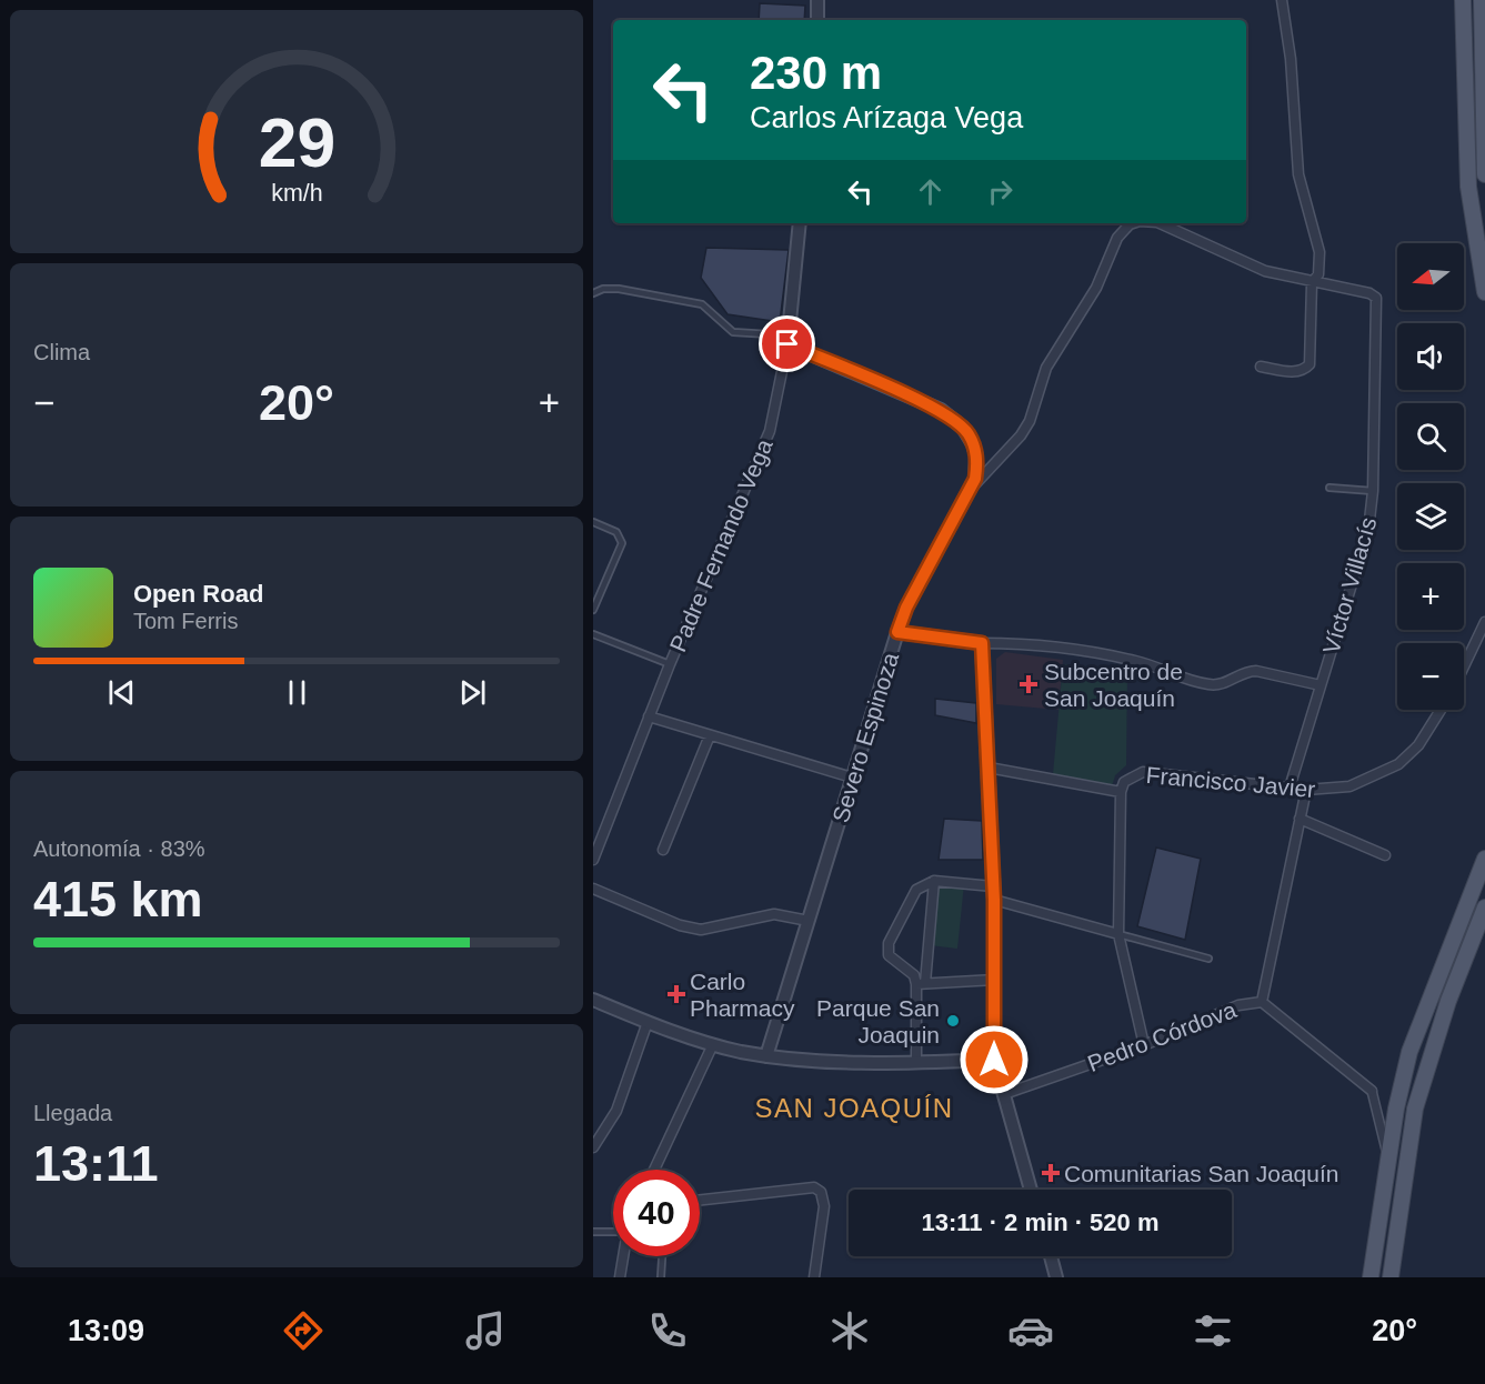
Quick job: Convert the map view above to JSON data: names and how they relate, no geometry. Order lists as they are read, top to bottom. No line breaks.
{"streets":{"street":["Padre Fernando Vega","Víctor Villacís","Severo Espinoza","Francisco Javier","Pedro Córdova"]},"crossings":[["Padre Fernando Vega","Severo Espinoza"],["Víctor Villacís","Francisco Javier"],["Francisco Javier","Pedro Córdova"]],"districts":["SAN JOAQUÍN"],"places":{"health":["Subcentro de San Joaquín","Carlo Pharmacy","Comunitarias San Joaquín"],"other":["Parque San Joaquin"]},"north":"left","page":{"turn":["230 m","Carlos Arízaga Vega"],"map_buttons":["+","−"],"tile":["Clima",["Autonomía · 83%","415 km"],["Llegada","13:11"]],"heat":["−","20°","+"],"song":["Open Road","Tom Ferris"],"limit":"40","trip":"13:11 · 2 min · 520 m","tabs":["13:09","20°"],"gauge":["29","km/h"]}}
